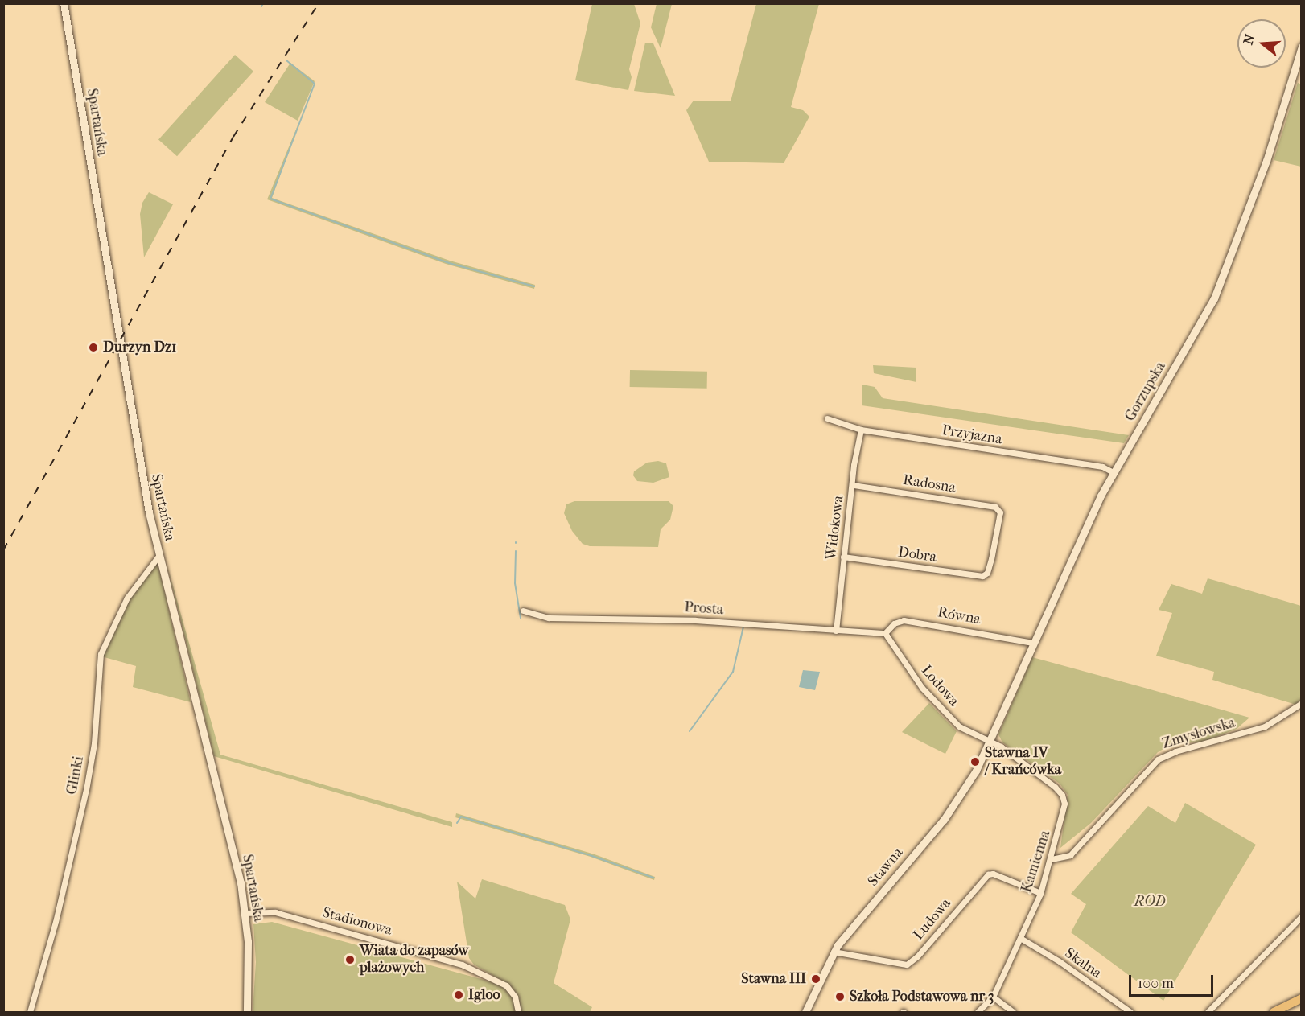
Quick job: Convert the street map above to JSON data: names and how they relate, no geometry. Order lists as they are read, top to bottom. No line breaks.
{"streets":{"street":["Spartańska","Gorzupska","Przyjazna","Radosna","Widokowa","Dobra","Prosta","Równa","Lodowa","Zmysłowska","Glinki","Kamienna","Stawna","Ludowa","Stadionowa","Skalna"]},"crossings":[["Spartańska","Glinki"],["Spartańska","Stadionowa"],["Gorzupska","Przyjazna"],["Gorzupska","Równa"],["Gorzupska","Lodowa"],["Gorzupska","Kamienna"],["Gorzupska","Stawna"],["Przyjazna","Widokowa"],["Radosna","Widokowa"],["Radosna","Dobra"],["Widokowa","Dobra"],["Widokowa","Prosta"],["Prosta","Równa"],["Prosta","Lodowa"],["Równa","Lodowa"],["Lodowa","Kamienna"],["Lodowa","Stawna"],["Zmysłowska","Kamienna"],["Kamienna","Stawna"],["Kamienna","Ludowa"],["Kamienna","Skalna"],["Stawna","Ludowa"]],"parks":["ROD"],"places":["Durzyn Dz1","Stawna IV / Krańcówka","Wiata do zapasów plażowych","Stawna III","Igloo","Szkoła Podstawowa nr 3"],"scale_bar":"100 m","north":"left"}
